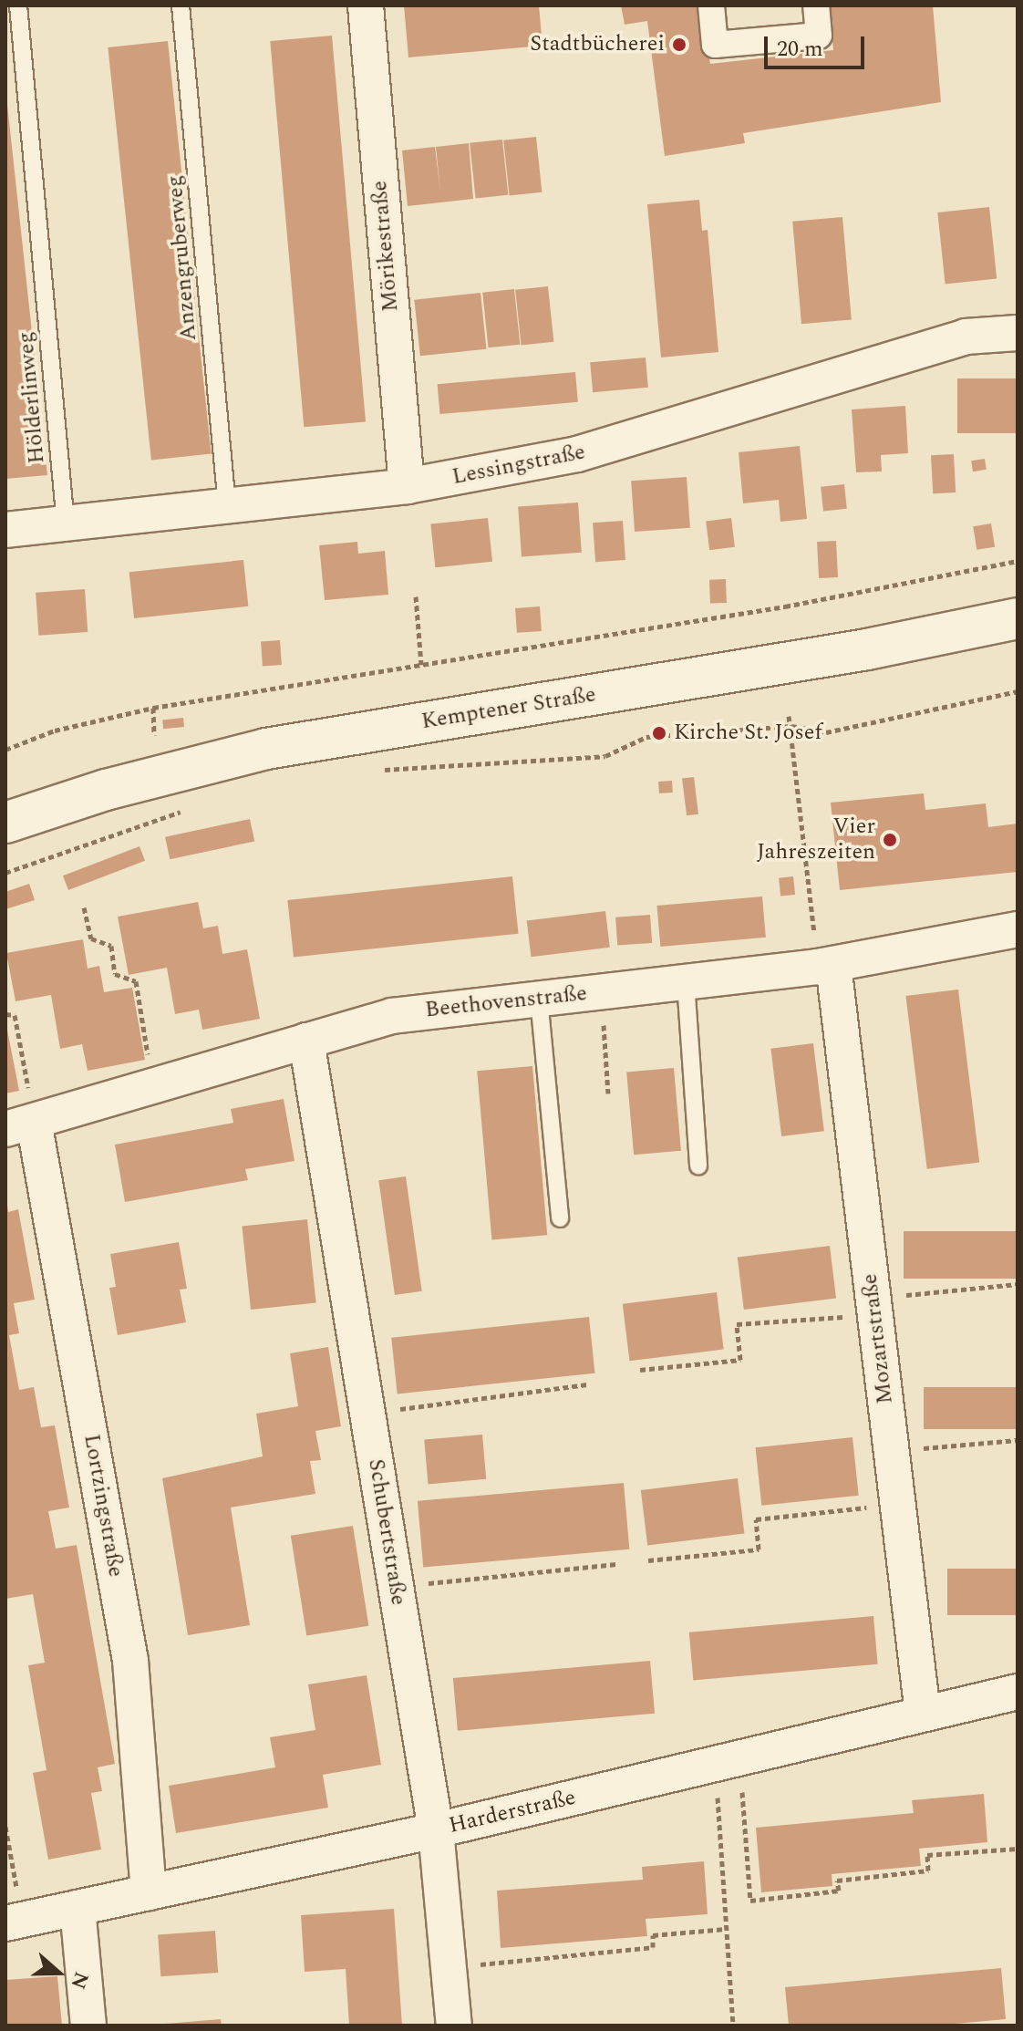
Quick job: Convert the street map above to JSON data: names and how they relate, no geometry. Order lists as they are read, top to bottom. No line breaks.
{"streets":{"main road":["Kemptener Straße"],"street":["Mörikestraße","Lessingstraße","Beethovenstraße","Mozartstraße","Lortzingstraße","Schubertstraße","Harderstraße"],"lane":["Anzengruberweg","Hölderlinweg"]},"crossings":[["Mörikestraße","Lessingstraße"],["Anzengruberweg","Lessingstraße"],["Hölderlinweg","Lessingstraße"],["Beethovenstraße","Mozartstraße"],["Beethovenstraße","Lortzingstraße"],["Beethovenstraße","Schubertstraße"],["Mozartstraße","Harderstraße"],["Lortzingstraße","Harderstraße"],["Schubertstraße","Harderstraße"]],"places":["Stadtbücherei","Kirche St. Josef","Vier Jahreszeiten"],"scale_bar":"20 m","north":"right"}
